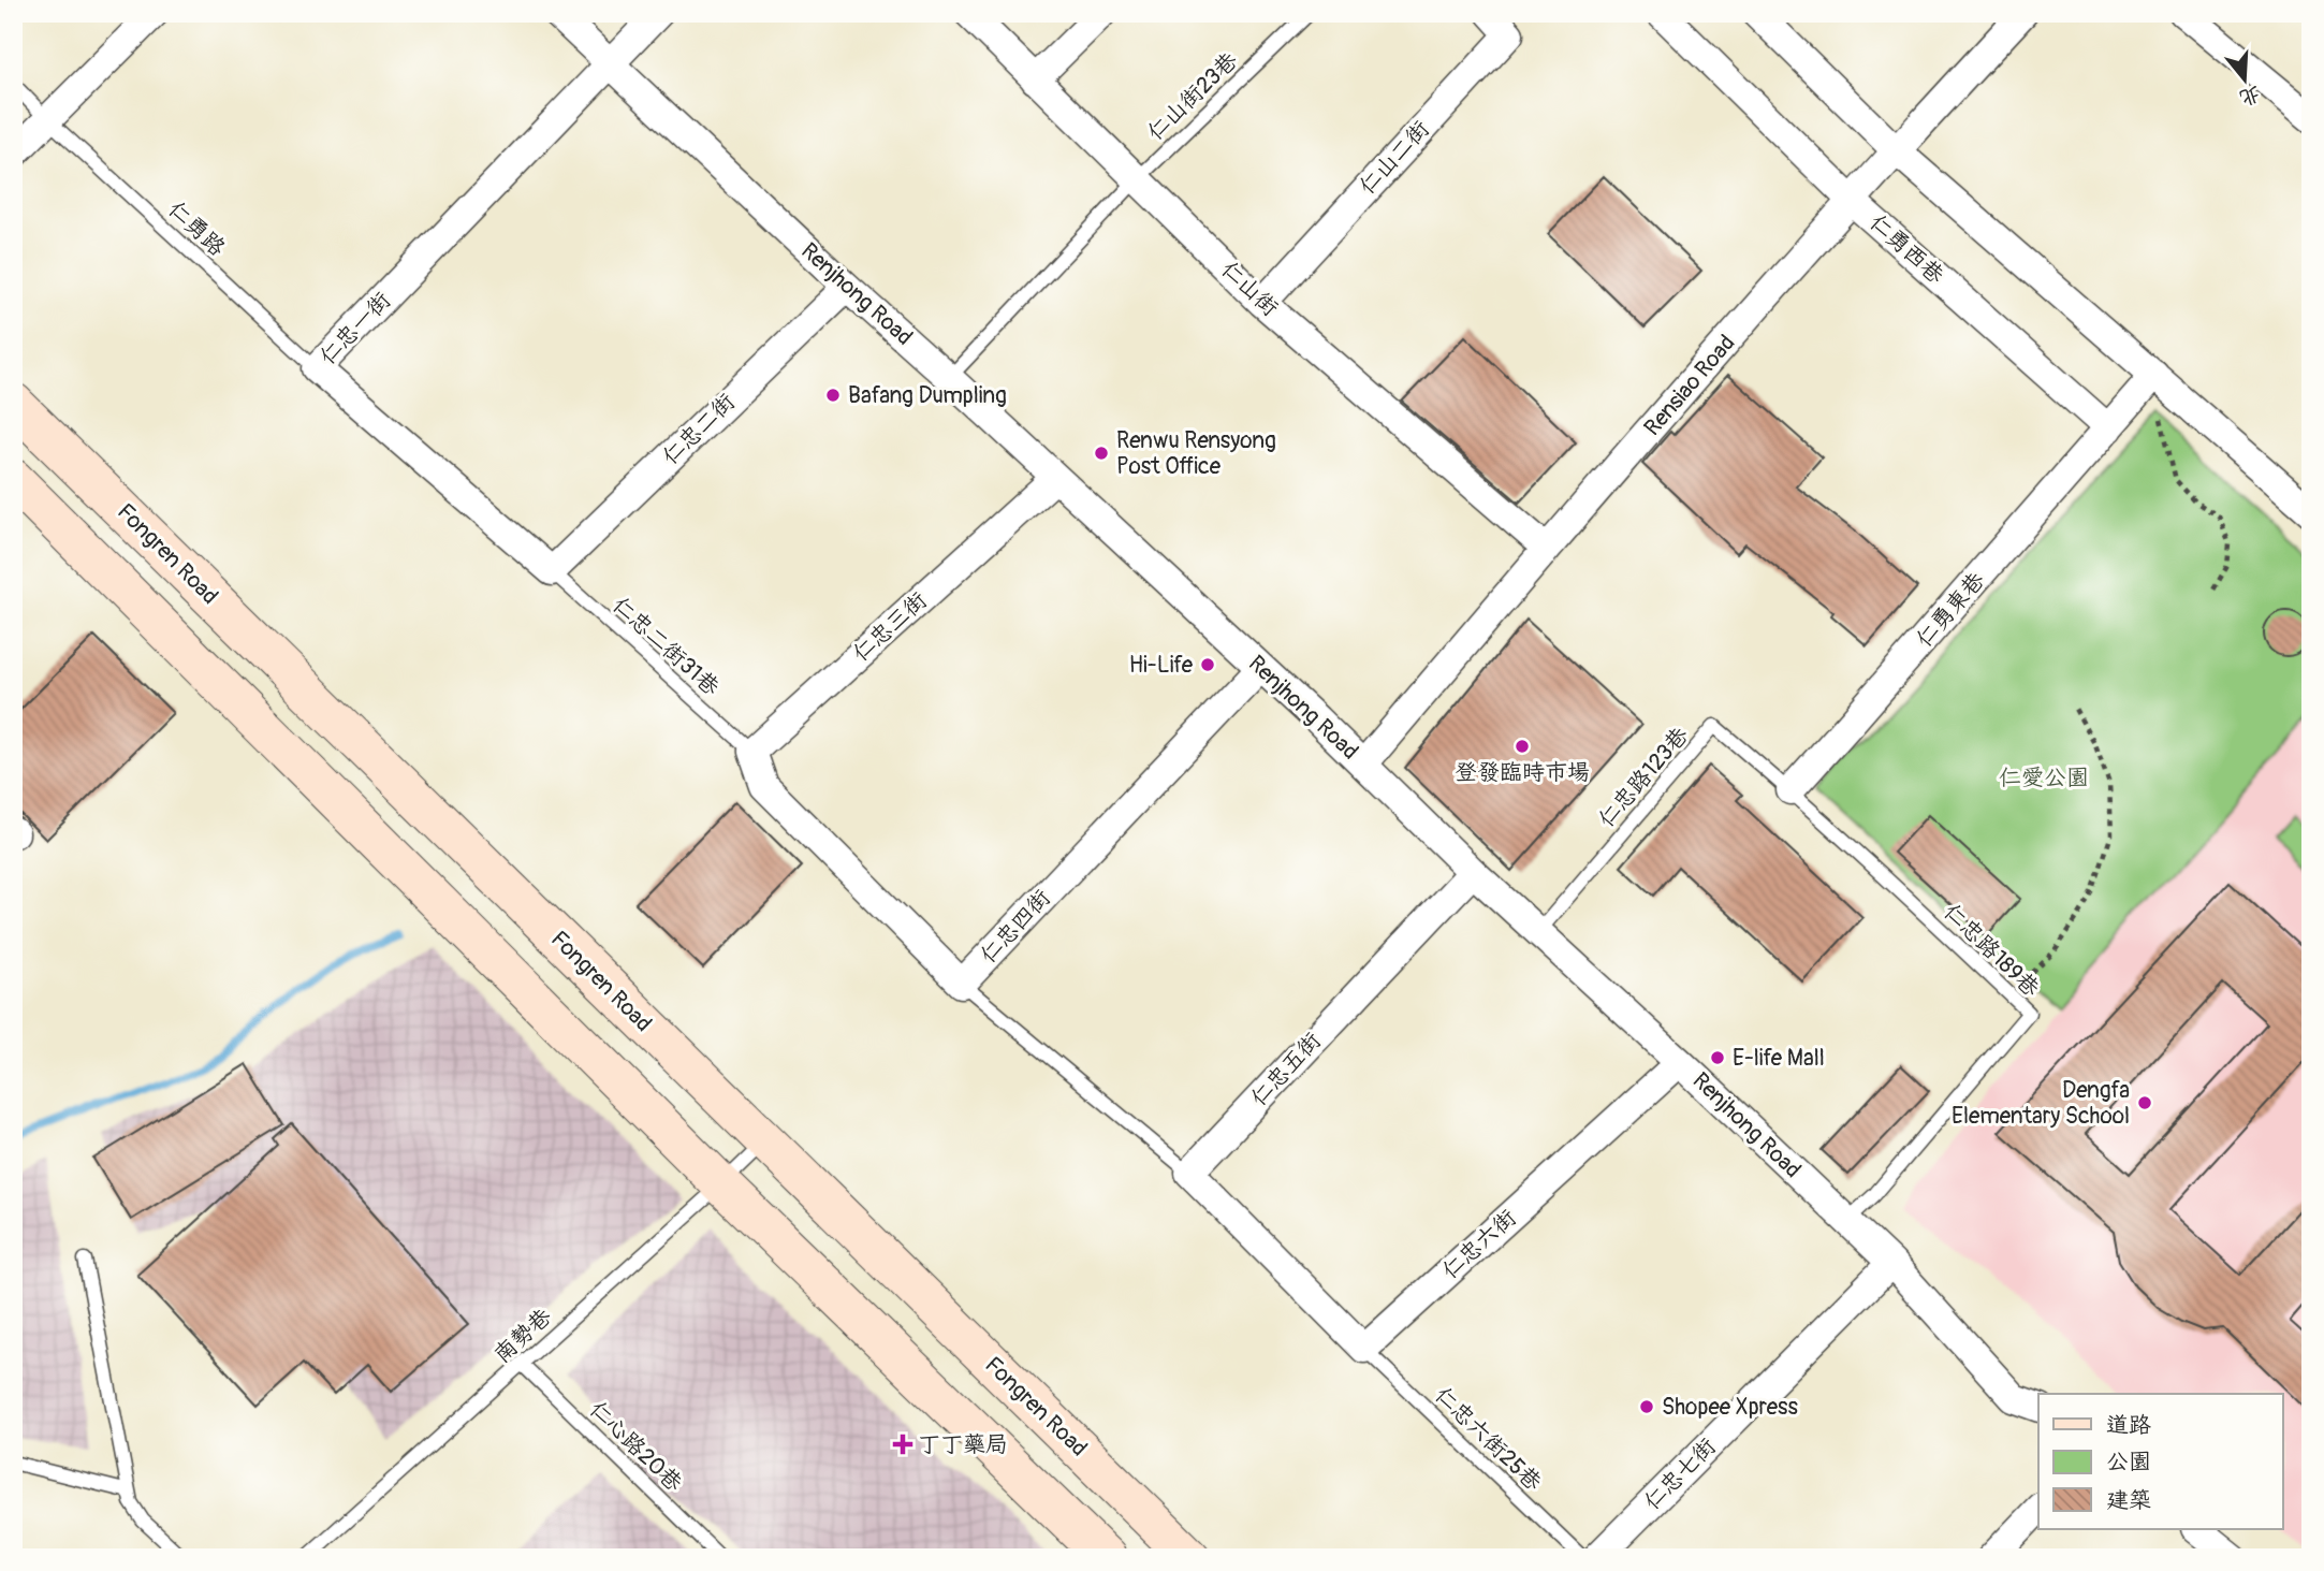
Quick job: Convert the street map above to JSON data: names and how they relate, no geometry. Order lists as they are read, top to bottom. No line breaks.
{"streets":{"main road":["Fongren Road"],"street":["仁山二街","仁勇西巷","仁山街","Renjhong Road","仁忠一街","Rensiao Road","仁忠二街","仁勇東巷","仁忠三街","仁忠四街","仁忠五街","仁忠六街","仁忠七街"],"lane":["仁山街23巷","仁勇路","仁忠二街31巷","仁忠路123巷","仁忠路189巷","南勢巷","仁忠六街25巷","仁心路20巷"]},"crossings":[["仁山街23巷","仁山街"],["仁山街23巷","Renjhong Road"],["仁山二街","仁山街"],["仁勇路","仁忠一街"],["仁勇西巷","Rensiao Road"],["仁勇西巷","仁勇東巷"],["仁山街","Rensiao Road"],["Renjhong Road","仁忠一街"],["Renjhong Road","Rensiao Road"],["Renjhong Road","仁忠二街"],["Renjhong Road","仁忠三街"],["Renjhong Road","仁忠路123巷"],["Renjhong Road","仁忠四街"],["Renjhong Road","仁忠路189巷"],["Renjhong Road","仁忠五街"],["Renjhong Road","仁忠六街"],["Renjhong Road","仁忠七街"],["仁忠一街","仁忠二街"],["仁忠一街","仁忠二街31巷"],["仁忠二街","仁忠二街31巷"],["Fongren Road","南勢巷"],["仁勇東巷","仁忠路123巷"],["仁勇東巷","仁忠路189巷"],["仁忠三街","仁忠二街31巷"],["仁忠三街","仁忠四街"],["仁忠二街31巷","仁忠四街"],["仁忠路123巷","仁忠路189巷"],["仁忠六街","仁忠六街25巷"],["南勢巷","仁心路20巷"]],"parks":["仁愛公園"],"places":{"other":["Bafang Dumpling","Renwu Rensyong Post Office","Hi-Life","登發臨時市場","E-life Mall","Dengfa Elementary School","Shopee Xpress"],"health":["丁丁藥局"]},"legend":["道路","公園","建築"],"north":"bottom"}
